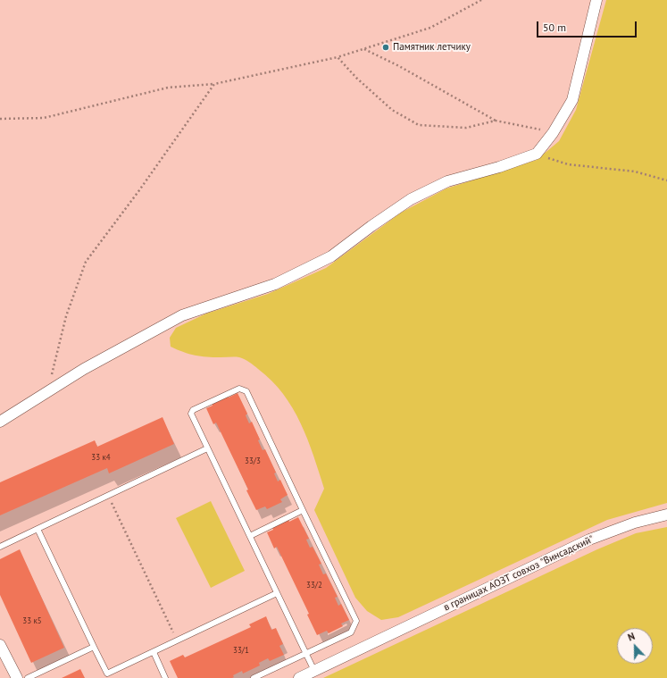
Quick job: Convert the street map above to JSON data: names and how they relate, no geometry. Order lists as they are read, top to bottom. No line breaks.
{"streets":{"street":["в границах АОЗТ совхоз \"Винсадский\""]},"places":["Памятник летчику"],"house_numbers":["33 к4","33/3","33/2","33 к5","33/1"],"scale_bar":"50 m","north":"top"}
